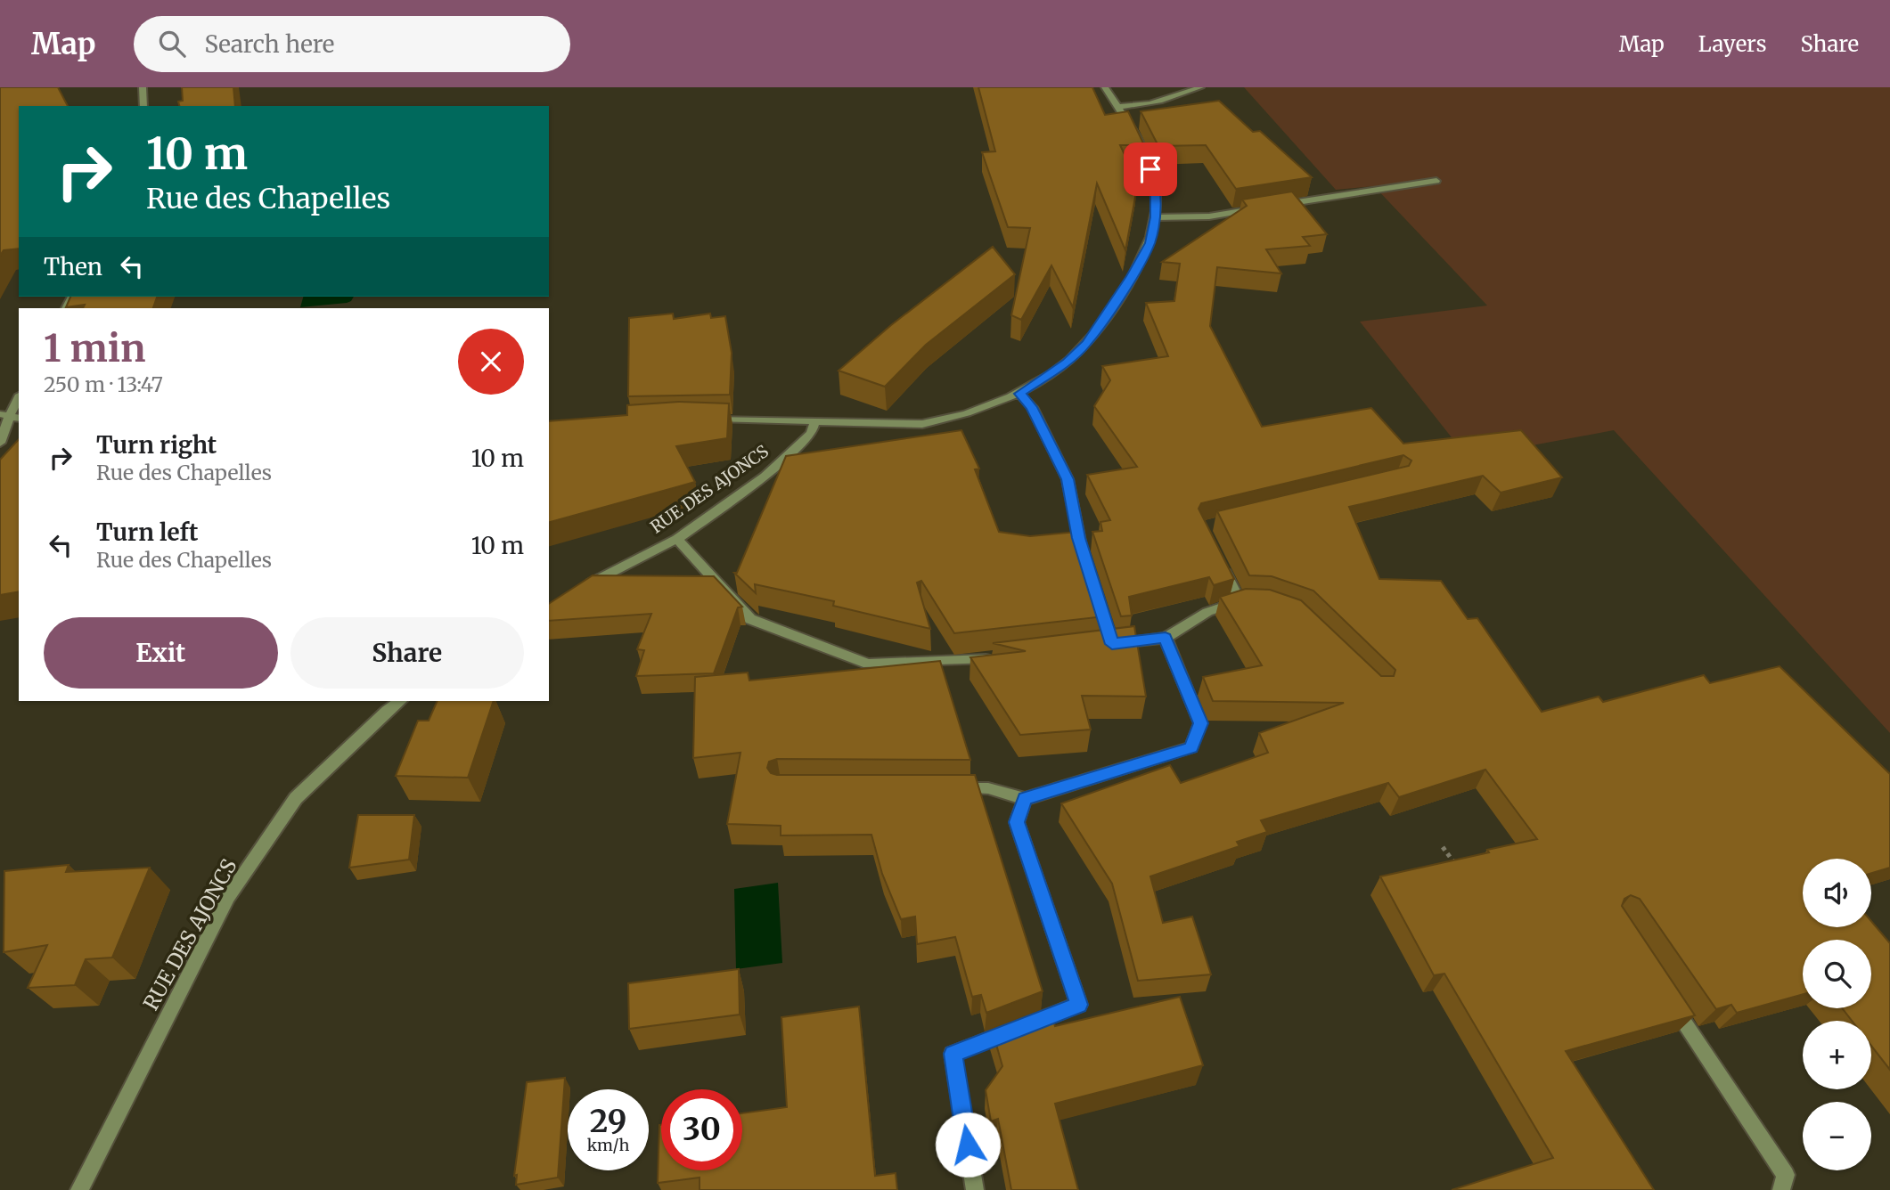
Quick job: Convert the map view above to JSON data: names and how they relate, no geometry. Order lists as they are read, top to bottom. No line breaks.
{"streets":{"street":["RUE DES AJONCS"]},"page":{"header":"Map","search":"Search here","nav":["Map","Layers","Share"],"turn":["10 m","Rue des Chapelles"],"then":"Then","heading":["1 min","250 m · 13:47"],"list":[{"name":"Turn right","note":"Rue des Chapelles","value":"10 m"},{"name":"Turn left","note":"Rue des Chapelles","value":"10 m"}],"buttons":["Exit","Share"],"map_buttons":["+","−"],"speed":"29 km/h","limit":"30"}}
